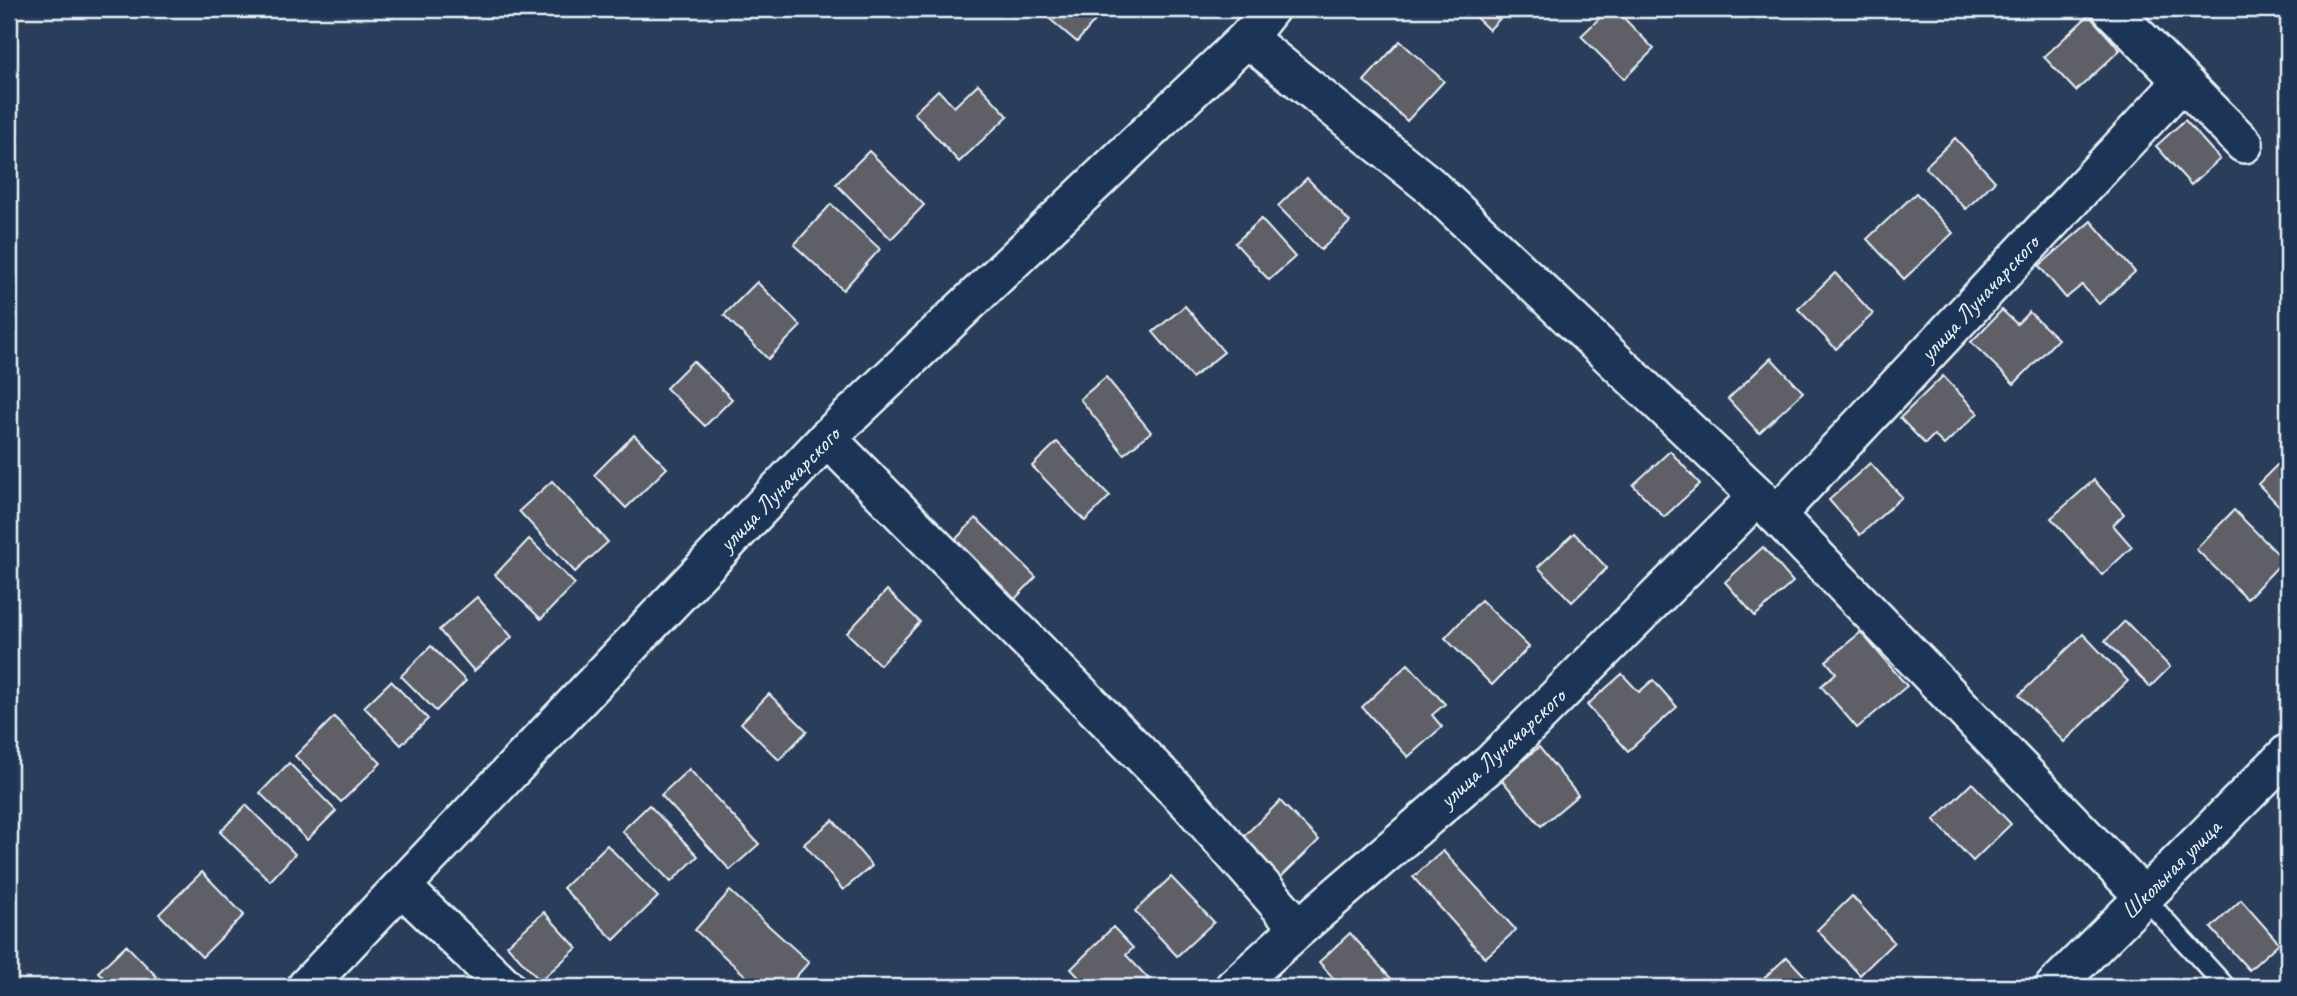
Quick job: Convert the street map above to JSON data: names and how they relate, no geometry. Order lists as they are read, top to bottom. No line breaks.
{"streets":{"street":["улица Луначарского","Школьная улица"]}}
